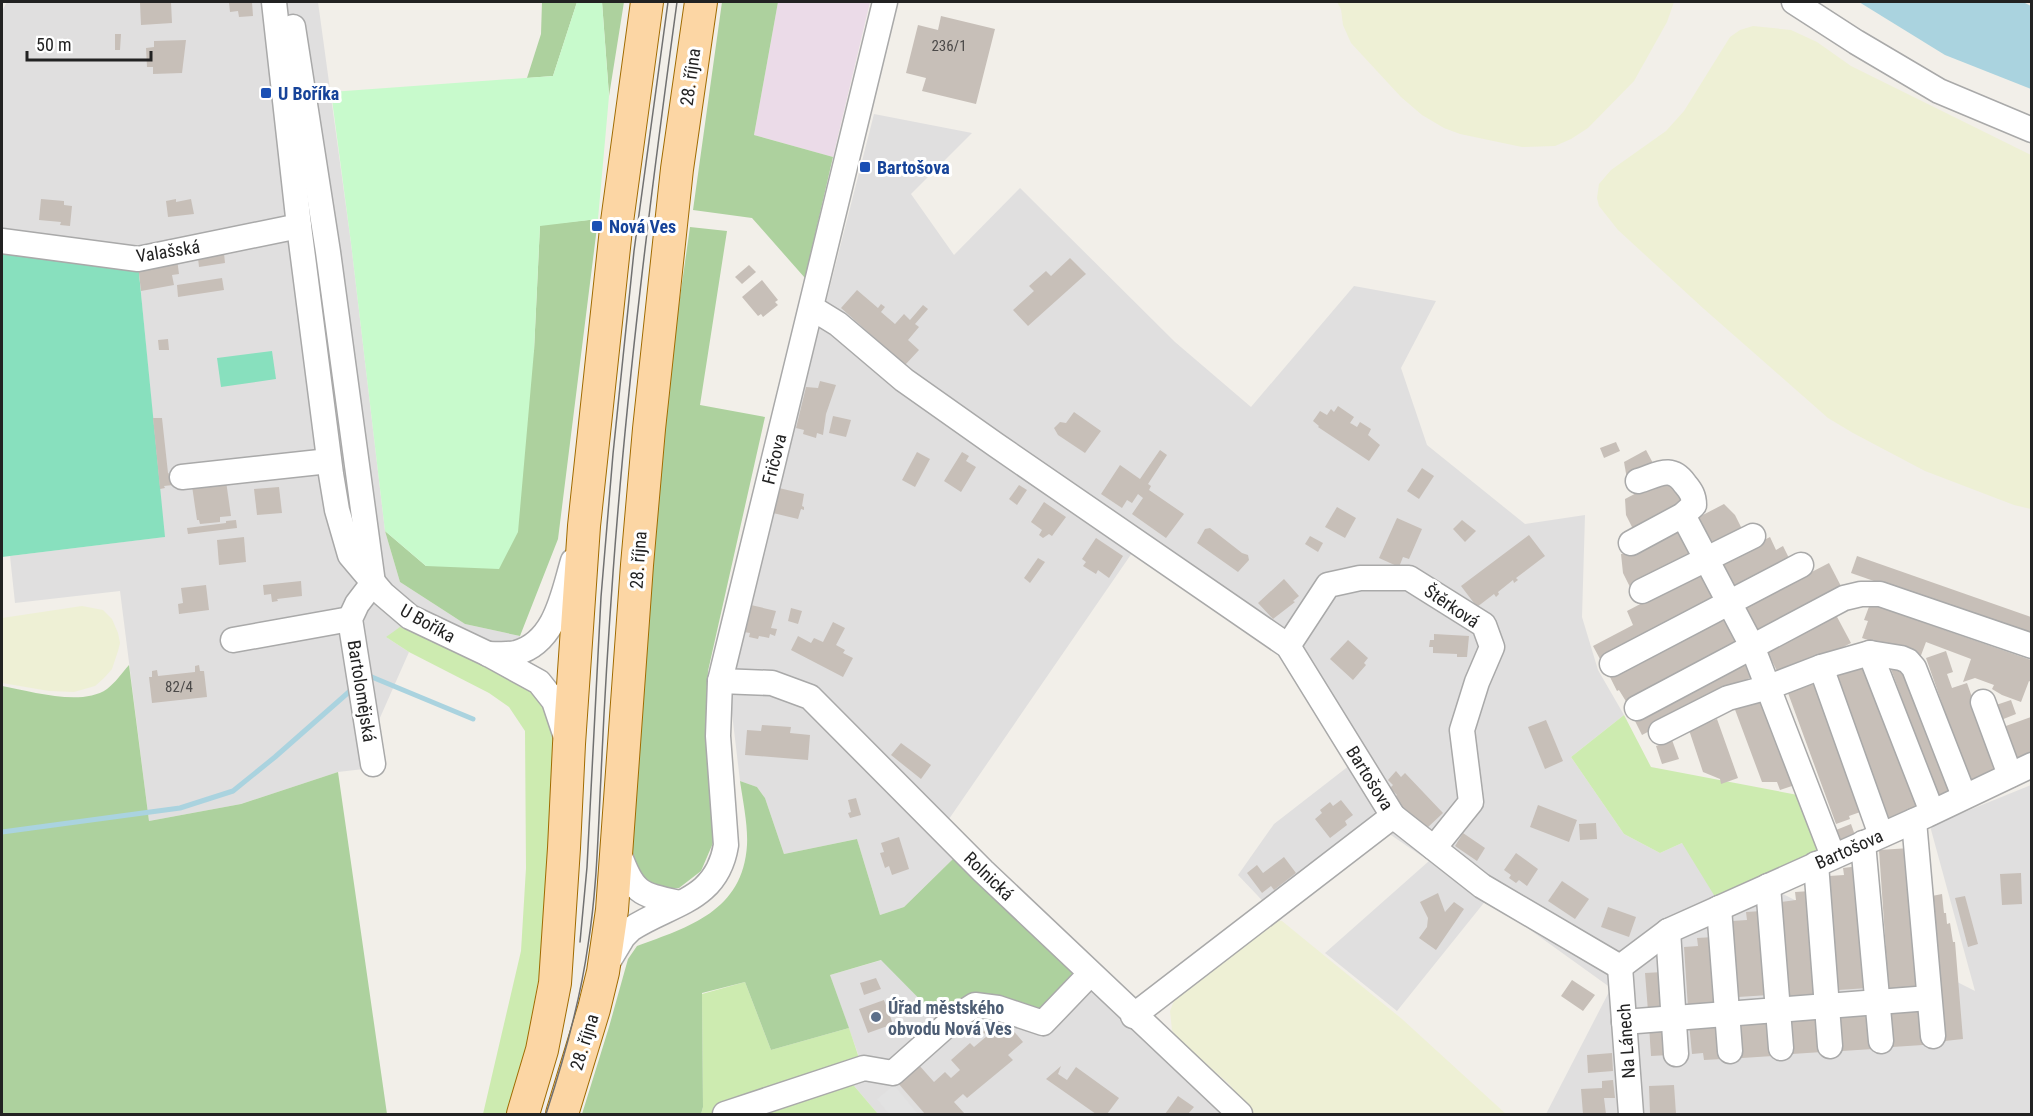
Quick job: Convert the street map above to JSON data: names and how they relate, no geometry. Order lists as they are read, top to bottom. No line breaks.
{"streets":{"main road":["28. října"],"street":["Valašská","Fričova","Štěrková","U Boříka","Bartolomějská","Bartošova","Rolnická","Na Lánech"]},"crossings":[["28. října","Fričova"],["Valašská","U Boříka"],["Fričova","Bartošova"],["Fričova","Rolnická"],["Štěrková","Bartošova"],["U Boříka","Bartolomějská"],["Bartošova","Na Lánech"]],"places":{"transit":["U Boříka","Bartošova","Nová Ves"],"other":["Úřad městského obvodu Nová Ves"]},"house_numbers":["236/1","82/4"],"scale_bar":"50 m"}
